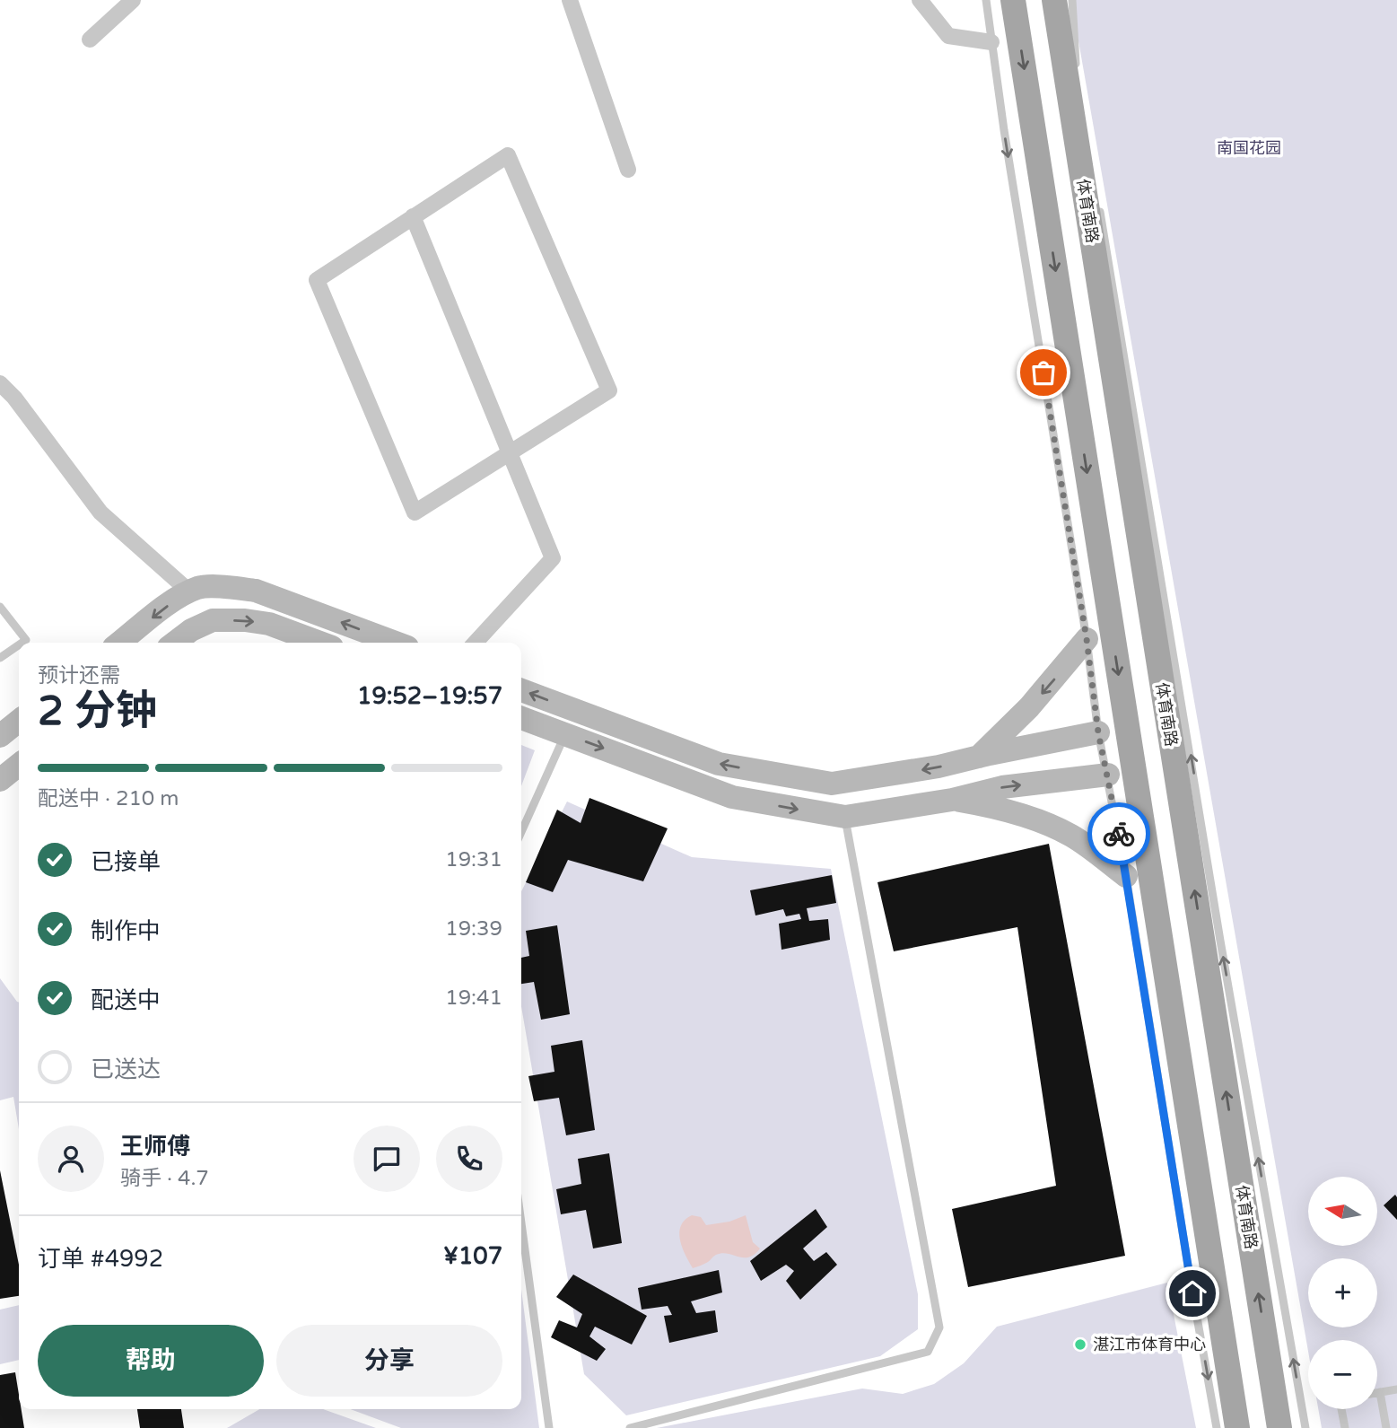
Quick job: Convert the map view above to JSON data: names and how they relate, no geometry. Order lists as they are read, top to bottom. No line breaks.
{"streets":{"main road":["体育南路"]},"parks":["南国花园"],"places":["湛江市体育中心"],"north":"left","page":{"heading":["2 分钟","预计还需","19:52–19:57"],"panel":["王师傅","骑手 · 4.7","订单 #4992","¥107"],"bar":"配送中 · 210 m","list":[["已接单","19:31"],["制作中","19:39"],["配送中","19:41"],"已送达"],"map_buttons":["+","−"],"buttons":["帮助","分享"]}}
